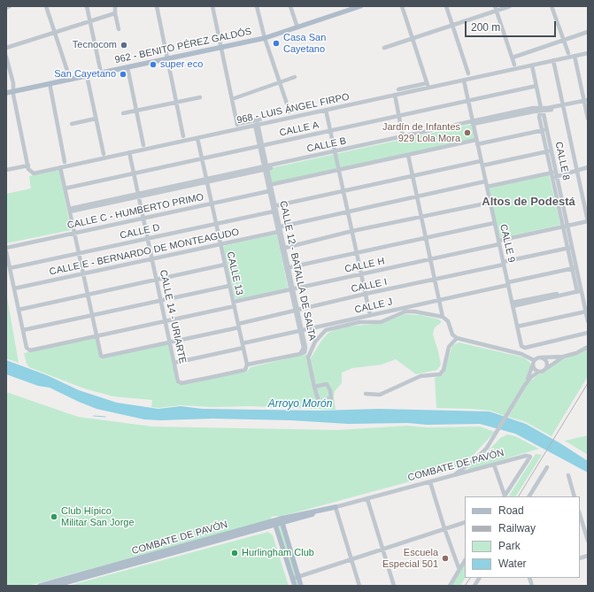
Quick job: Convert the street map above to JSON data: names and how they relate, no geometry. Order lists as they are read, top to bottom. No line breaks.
{"streets":{"main road":["962 - BENITO PÉREZ GALDÓS","COMBATE DE PAVÓN"],"street":["968 - LUIS ÁNGEL FIRPO","CALLE A","CALLE B","CALLE 8","CALLE C - HUMBERTO PRIMO","CALLE D","CALLE 9","CALLE E - BERNARDO DE MONTEAGUDO","CALLE H","CALLE 12 - BATALLA DE SALTA","CALLE 13","CALLE I","CALLE J","CALLE 14 - URIARTE"]},"crossings":[["968 - LUIS ÁNGEL FIRPO","CALLE 8"],["968 - LUIS ÁNGEL FIRPO","CALLE 9"],["968 - LUIS ÁNGEL FIRPO","CALLE 12 - BATALLA DE SALTA"],["968 - LUIS ÁNGEL FIRPO","CALLE 13"],["968 - LUIS ÁNGEL FIRPO","CALLE 14 - URIARTE"],["CALLE A","CALLE 8"],["CALLE A","CALLE 9"],["CALLE A","CALLE 12 - BATALLA DE SALTA"],["CALLE A","CALLE 13"],["CALLE A","CALLE 14 - URIARTE"],["CALLE B","CALLE 8"],["CALLE B","CALLE 9"],["CALLE B","CALLE 12 - BATALLA DE SALTA"],["CALLE B","CALLE 13"],["CALLE B","CALLE 14 - URIARTE"],["CALLE 8","CALLE H"],["CALLE 8","CALLE I"],["CALLE 8","CALLE J"],["CALLE C - HUMBERTO PRIMO","CALLE 12 - BATALLA DE SALTA"],["CALLE C - HUMBERTO PRIMO","CALLE 13"],["CALLE C - HUMBERTO PRIMO","CALLE 14 - URIARTE"],["CALLE D","CALLE 12 - BATALLA DE SALTA"],["CALLE D","CALLE 13"],["CALLE D","CALLE 14 - URIARTE"],["CALLE 9","CALLE E - BERNARDO DE MONTEAGUDO"],["CALLE 9","CALLE H"],["CALLE 9","CALLE I"],["CALLE 9","CALLE J"],["CALLE E - BERNARDO DE MONTEAGUDO","CALLE 12 - BATALLA DE SALTA"],["CALLE E - BERNARDO DE MONTEAGUDO","CALLE 13"],["CALLE E - BERNARDO DE MONTEAGUDO","CALLE 14 - URIARTE"],["CALLE H","CALLE 12 - BATALLA DE SALTA"],["CALLE H","CALLE 13"],["CALLE H","CALLE I"],["CALLE H","CALLE 14 - URIARTE"],["CALLE 12 - BATALLA DE SALTA","CALLE 13"],["CALLE 12 - BATALLA DE SALTA","CALLE I"],["CALLE 12 - BATALLA DE SALTA","CALLE J"],["CALLE 12 - BATALLA DE SALTA","CALLE 14 - URIARTE"],["CALLE 13","CALLE I"],["CALLE 13","CALLE J"],["CALLE 13","CALLE 14 - URIARTE"],["CALLE I","CALLE 14 - URIARTE"],["CALLE J","CALLE 14 - URIARTE"]],"districts":["Altos de Podestá"],"water":["Arroyo Morón"],"places":["Casa San Cayetano","Tecnocom","super eco","San Cayetano","Jardín de Infantes 929 Lola Mora","Club Hípico Militar San Jorge","Hurlingham Club","Escuela Especial 501"],"legend":["Road","Railway","Park","Water"],"scale_bar":"200 m"}
